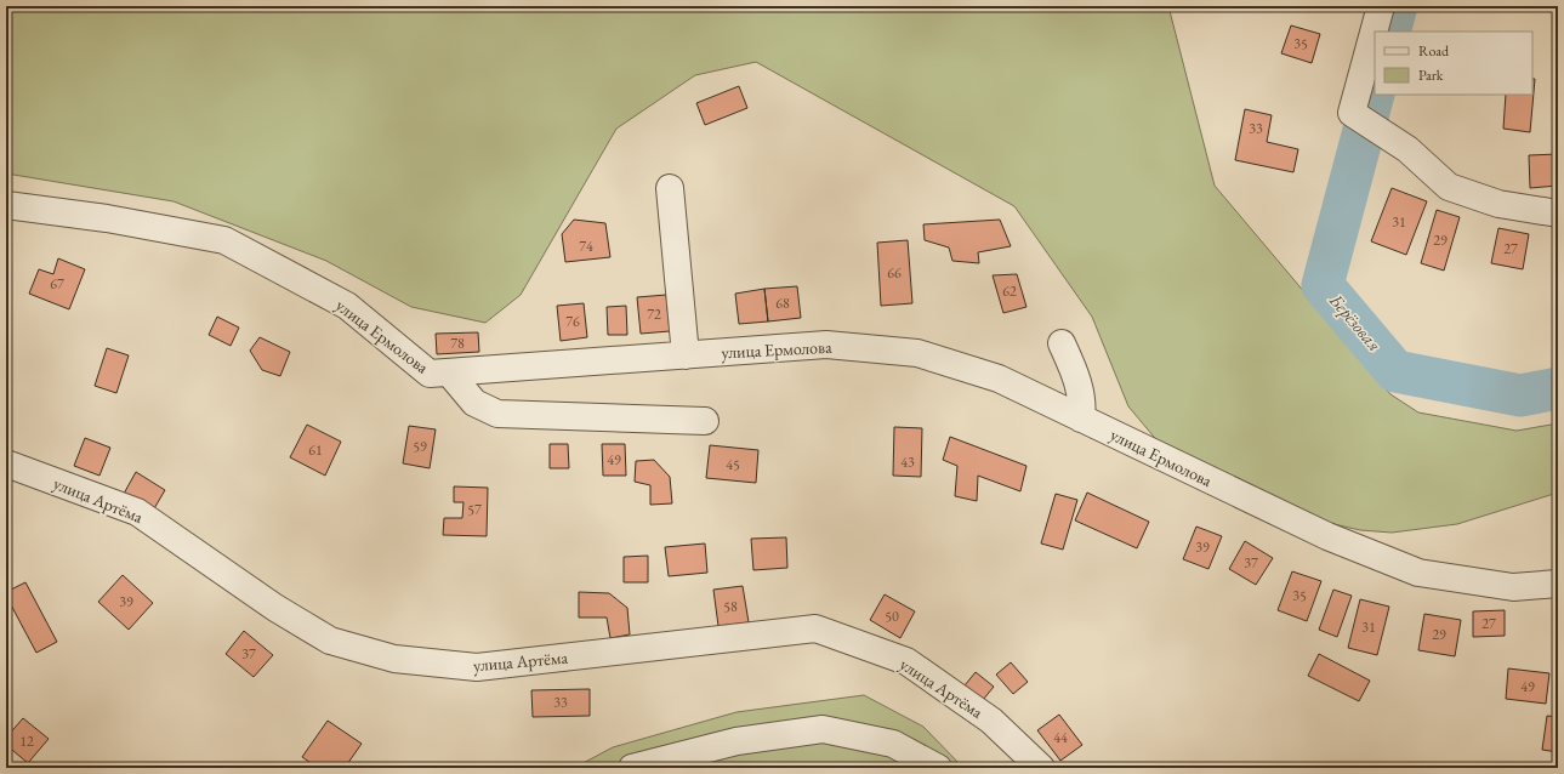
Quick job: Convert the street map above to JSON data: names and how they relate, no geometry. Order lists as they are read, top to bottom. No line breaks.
{"streets":{"street":["улица Ермолова","улица Артёма"]},"water":["Берёзовая"],"house_numbers":["35","33","31","29","74","27","66","67","62","68","72","76","78","59","61","49","43","45","57","39","37","35","39","58","50","27","31","29","37","49","33","44","12"],"legend":["Road","Park"]}
